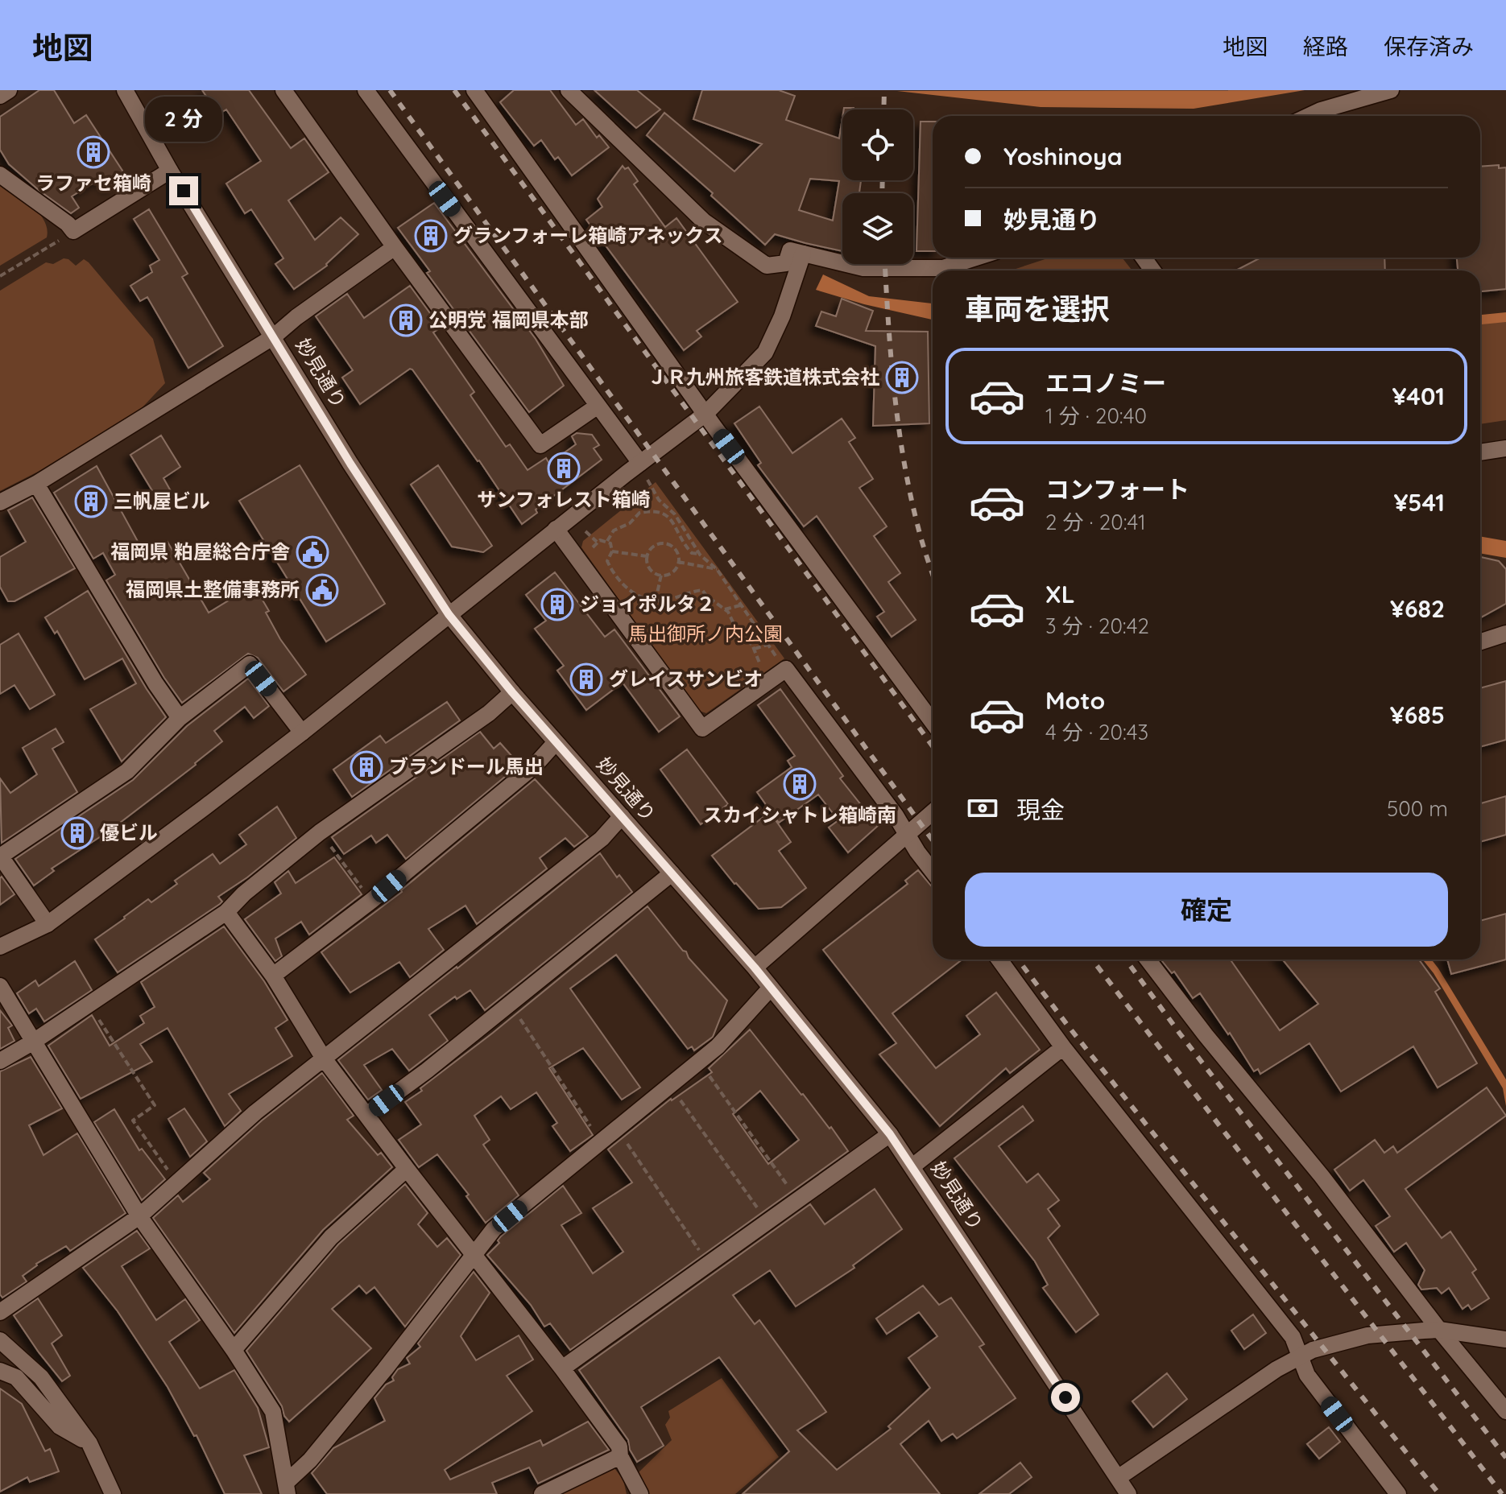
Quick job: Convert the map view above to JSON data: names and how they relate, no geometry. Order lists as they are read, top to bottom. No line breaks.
{"streets":{"street":["妙見通り"]},"parks":["馬出御所ノ内公園"],"places":{"building":["ラファセ箱崎","グランフォーレ箱崎アネックス","公明党 福岡県本部","ＪＲ九州旅客鉄道株式会社","サンフォレスト箱崎","三帆屋ビル","ジョイポルタ２","グレイスサンビオ","ブランドール馬出","スカイシャトレ箱崎南","優ビル"],"public building":["福岡県 粕屋総合庁舎","福岡県土整備事務所"]},"page":{"header":"地図","nav":["地図","経路","保存済み"],"bubble":"2 分","banner":["Yoshinoya","妙見通り"],"heading":"車両を選択","list":[{"name":"エコノミー","note":"1 分 · 20:40","value":"¥401"},{"name":"コンフォート","note":"2 分 · 20:41","value":"¥541"},{"name":"XL","note":"3 分 · 20:42","value":"¥682"},{"name":"Moto","note":"4 分 · 20:43","value":"¥685"}],"pay":["現金","500 m"],"buttons":"確定"}}
